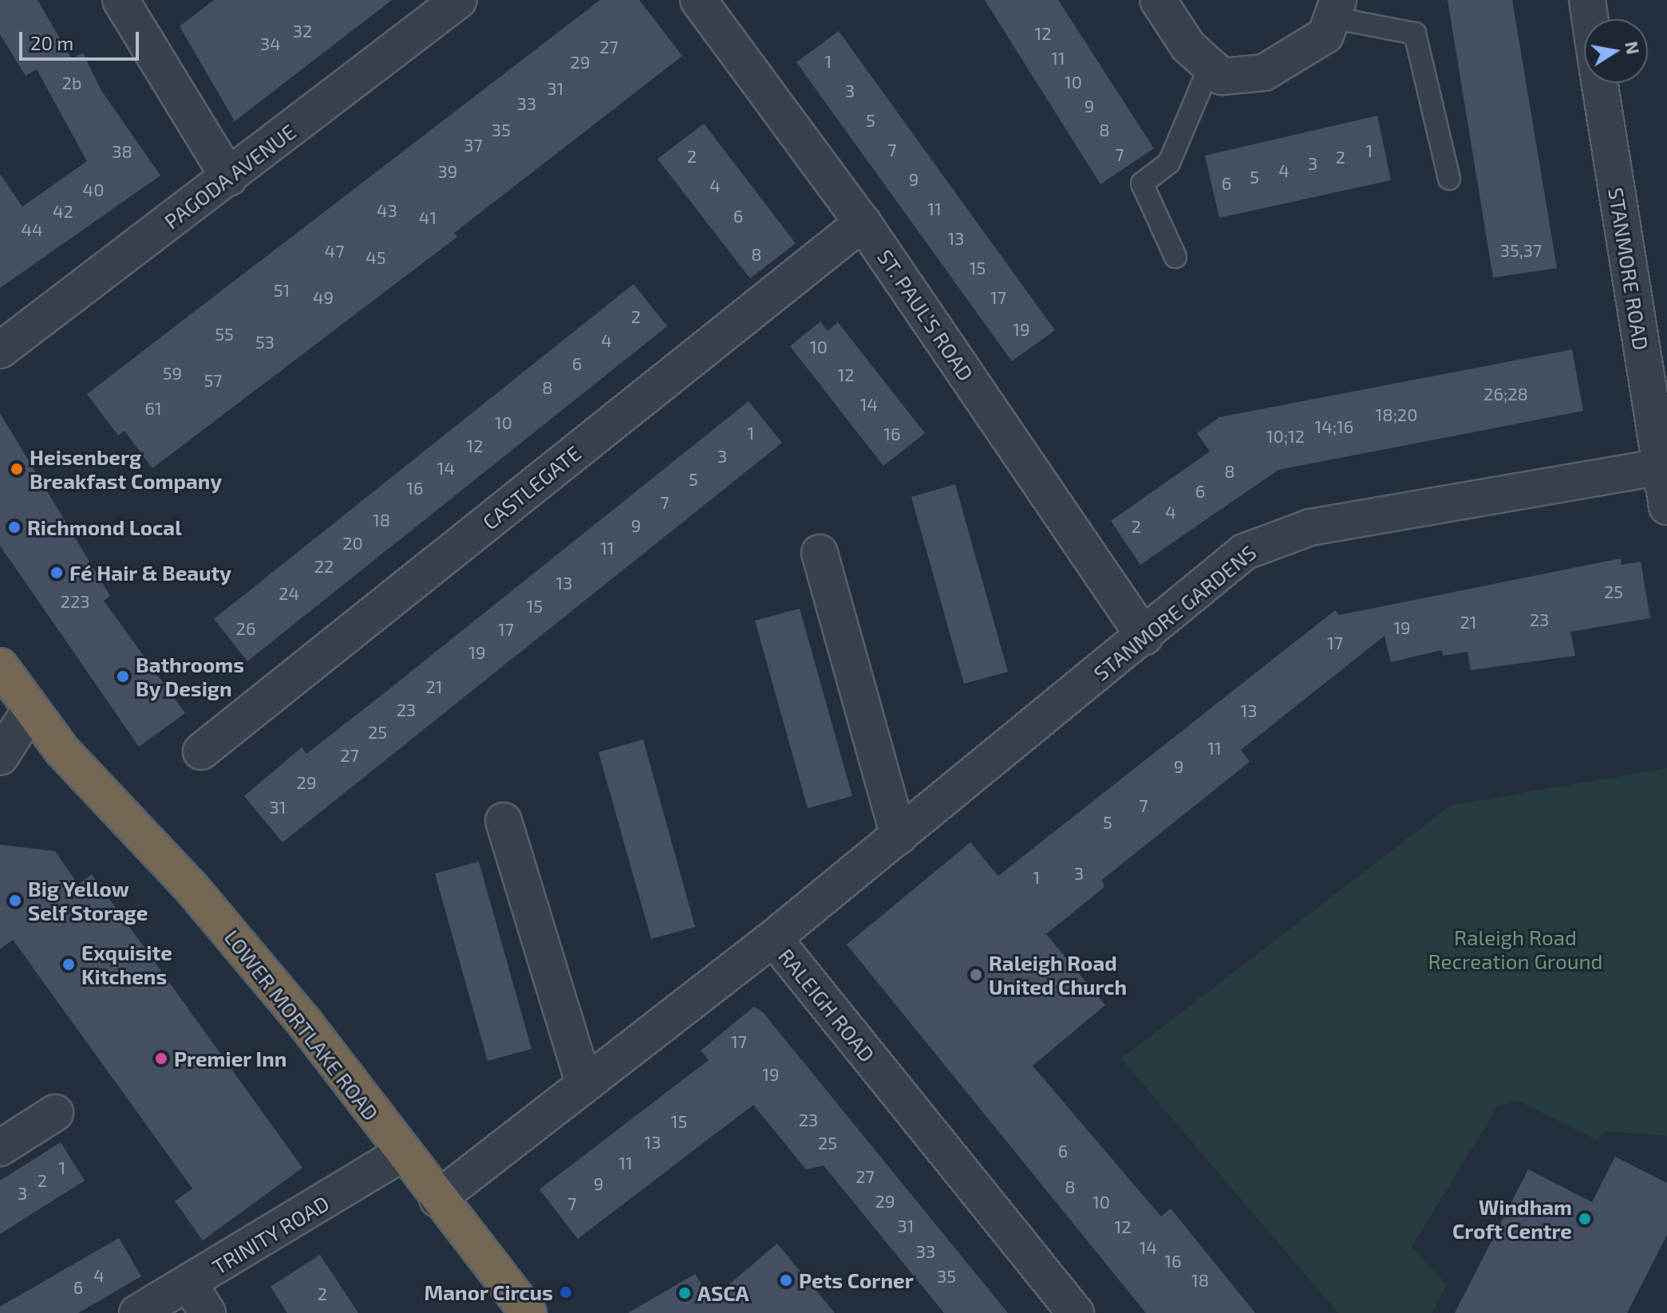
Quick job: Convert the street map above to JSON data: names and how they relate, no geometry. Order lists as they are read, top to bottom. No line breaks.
{"streets":{"highway":["LOWER MORTLAKE ROAD"],"street":["PAGODA AVENUE","STANMORE ROAD","ST. PAUL’S ROAD","CASTLEGATE","STANMORE GARDENS","RALEIGH ROAD","TRINITY ROAD"]},"crossings":[["STANMORE ROAD","STANMORE GARDENS"],["ST. PAUL’S ROAD","CASTLEGATE"],["ST. PAUL’S ROAD","STANMORE GARDENS"],["STANMORE GARDENS","RALEIGH ROAD"],["RALEIGH ROAD","LOWER MORTLAKE ROAD"],["LOWER MORTLAKE ROAD","TRINITY ROAD"]],"parks":["Raleigh Road Recreation Ground"],"places":["Heisenberg Breakfast Company","Richmond Local","Fé Hair & Beauty","Bathrooms By Design","Big Yellow Self Storage","Exquisite Kitchens","Raleigh Road United Church","Premier Inn","Windham Croft Centre","Pets Corner","Manor Circus","ASCA"],"house_numbers":["32","12","34","27","11","1","29","10","2b","31","3","33","9","5","35","8","37","7","1","38","7","2","2","3","4","39","5","9","6","4","40","11","43","42","6","41","44","13","35,37","47","8","45","15","51","49","17","2","19","55","4","53","10","6","59","12","57","8","26;28","14","61","18;20","10","14;16","1","16","10;12","12","3","14","8","5","16","6","7","4","18","9","2","20","11","22","13","25","24","223","15","23","21","19","26","17","17","19","21","23","13","25","11","27","9","29","7","31","5","3","1","17","19","23","15","13","25","6","11","1","27","2","9","8","3","29","10","7","31","12","14","33","16","4","35","18","6","2"],"scale_bar":"20 m","north":"right"}
